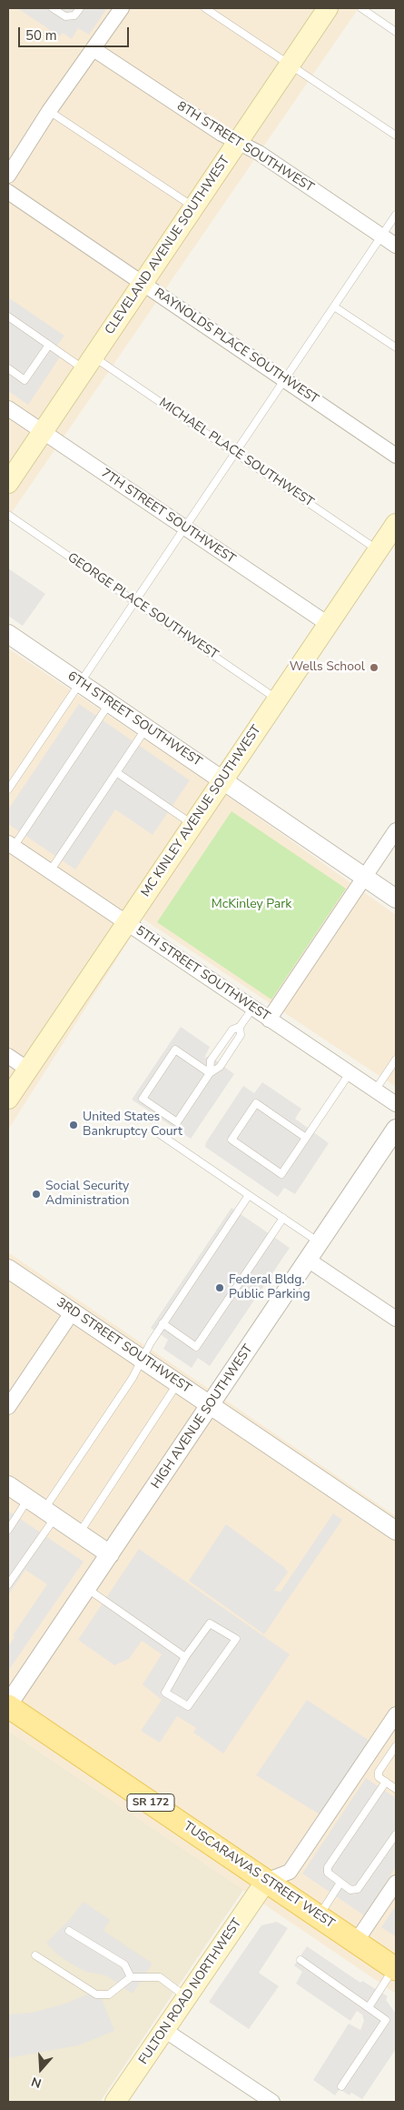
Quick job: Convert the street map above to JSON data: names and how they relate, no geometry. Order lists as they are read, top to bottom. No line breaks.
{"streets":{"main road":["CLEVELAND AVENUE SOUTHWEST","MC KINLEY AVENUE SOUTHWEST","SR 172","TUSCARAWAS STREET WEST","FULTON ROAD NORTHWEST"],"street":["8TH STREET SOUTHWEST","RAYNOLDS PLACE SOUTHWEST","7TH STREET SOUTHWEST","6TH STREET SOUTHWEST","5TH STREET SOUTHWEST","3RD STREET SOUTHWEST","HIGH AVENUE SOUTHWEST"],"lane":["MICHAEL PLACE SOUTHWEST","GEORGE PLACE SOUTHWEST"]},"crossings":[["8TH STREET SOUTHWEST","CLEVELAND AVENUE SOUTHWEST"],["CLEVELAND AVENUE SOUTHWEST","RAYNOLDS PLACE SOUTHWEST"],["CLEVELAND AVENUE SOUTHWEST","MICHAEL PLACE SOUTHWEST"],["CLEVELAND AVENUE SOUTHWEST","7TH STREET SOUTHWEST"],["MICHAEL PLACE SOUTHWEST","MC KINLEY AVENUE SOUTHWEST"],["7TH STREET SOUTHWEST","MC KINLEY AVENUE SOUTHWEST"],["GEORGE PLACE SOUTHWEST","MC KINLEY AVENUE SOUTHWEST"],["6TH STREET SOUTHWEST","MC KINLEY AVENUE SOUTHWEST"],["MC KINLEY AVENUE SOUTHWEST","5TH STREET SOUTHWEST"],["3RD STREET SOUTHWEST","HIGH AVENUE SOUTHWEST"],["HIGH AVENUE SOUTHWEST","TUSCARAWAS STREET WEST"],["TUSCARAWAS STREET WEST","FULTON ROAD NORTHWEST"]],"parks":["McKinley Park"],"places":["Wells School","United States Bankruptcy Court","Social Security Administration","Federal Bldg. Public Parking"],"scale_bar":"50 m","north":"bottom"}
